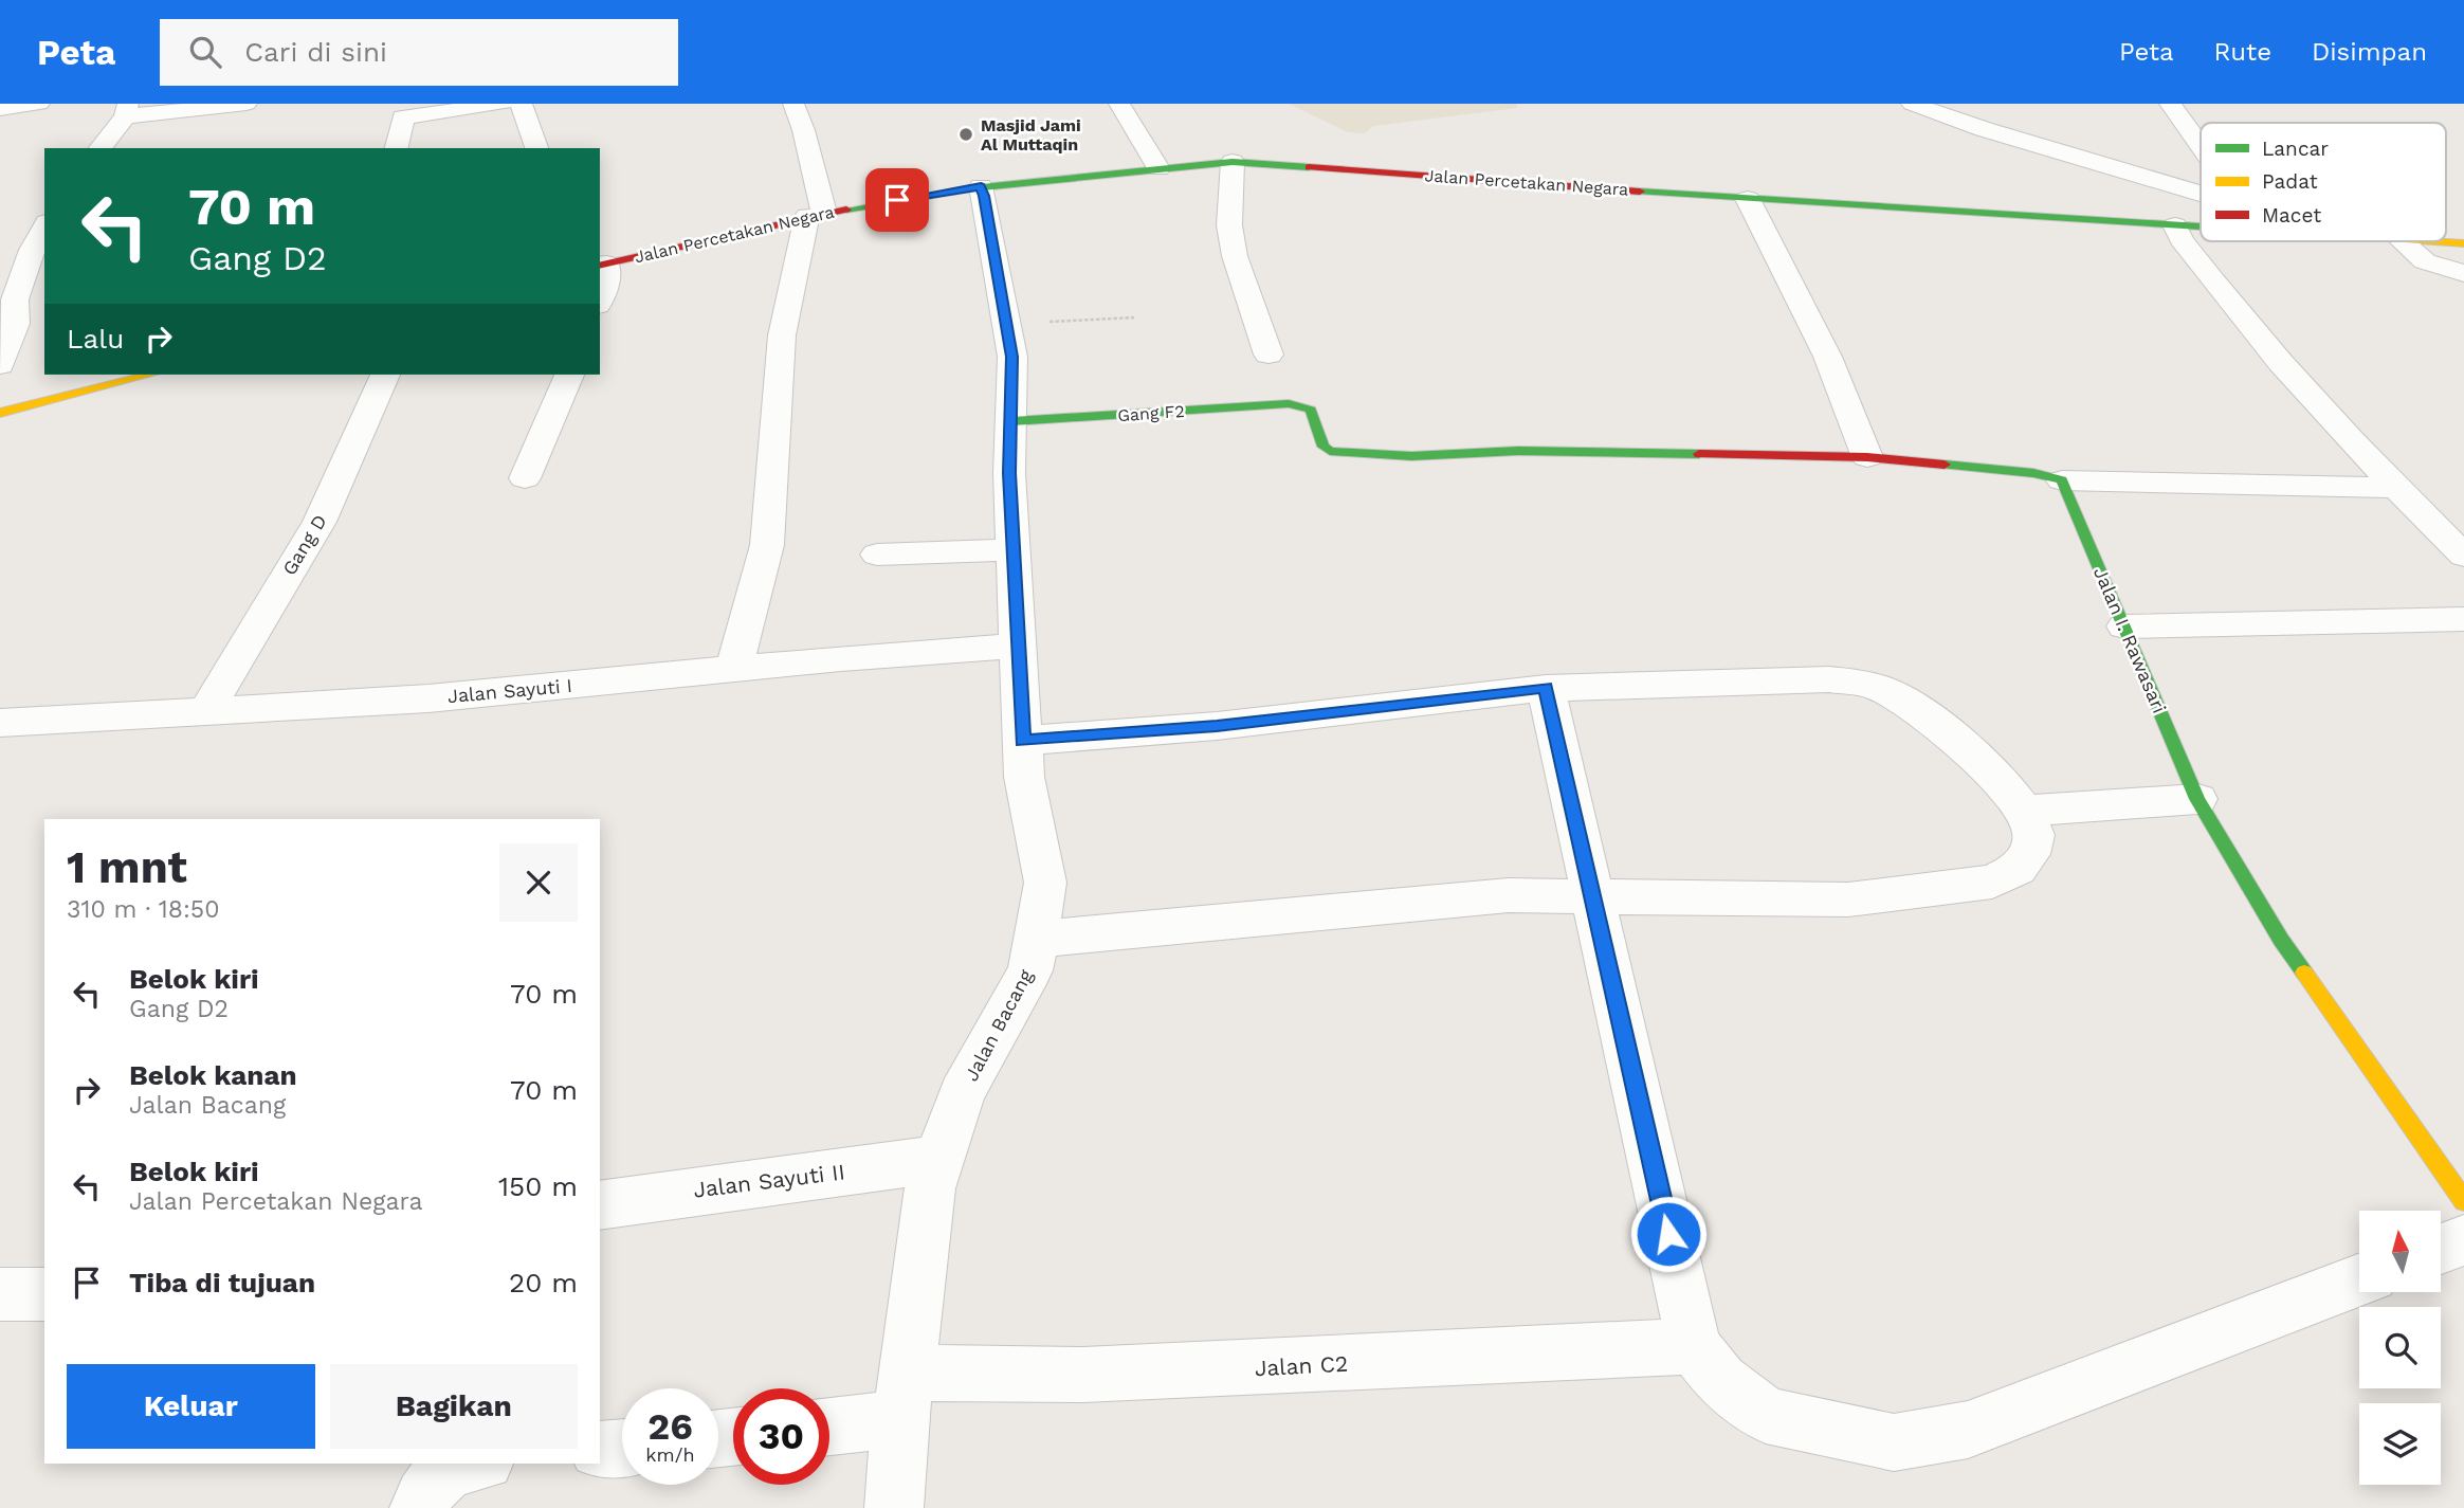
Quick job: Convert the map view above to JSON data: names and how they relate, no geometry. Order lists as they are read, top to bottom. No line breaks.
{"streets":{"main road":["Jalan Percetakan Negara","Gang F2","Jalan I. Rawasari"],"street":["Gang D","Jalan Sayuti I","Jalan Bacang","Jalan Sayuti II","Jalan C2"]},"crossings":[["Jalan Percetakan Negara","Jalan Bacang"],["Gang F2","Jalan Bacang"],["Gang D","Jalan Sayuti I"],["Jalan Sayuti I","Jalan Bacang"],["Jalan Bacang","Jalan Sayuti II"],["Jalan Bacang","Jalan C2"]],"places":["Masjid Jami Al Muttaqin"],"legend":["Lancar","Padat","Macet"],"north":"top","page":{"header":"Peta","search":"Cari di sini","nav":["Peta","Rute","Disimpan"],"turn":["70 m","Gang D2"],"then":"Lalu","heading":["1 mnt","310 m · 18:50"],"list":[{"name":"Belok kiri","note":"Gang D2","value":"70 m"},{"name":"Belok kanan","note":"Jalan Bacang","value":"70 m"},{"name":"Belok kiri","note":"Jalan Percetakan Negara","value":"150 m"},{"name":"Tiba di tujuan","value":"20 m"}],"buttons":["Keluar","Bagikan"],"speed":"26 km/h","limit":"30"}}
